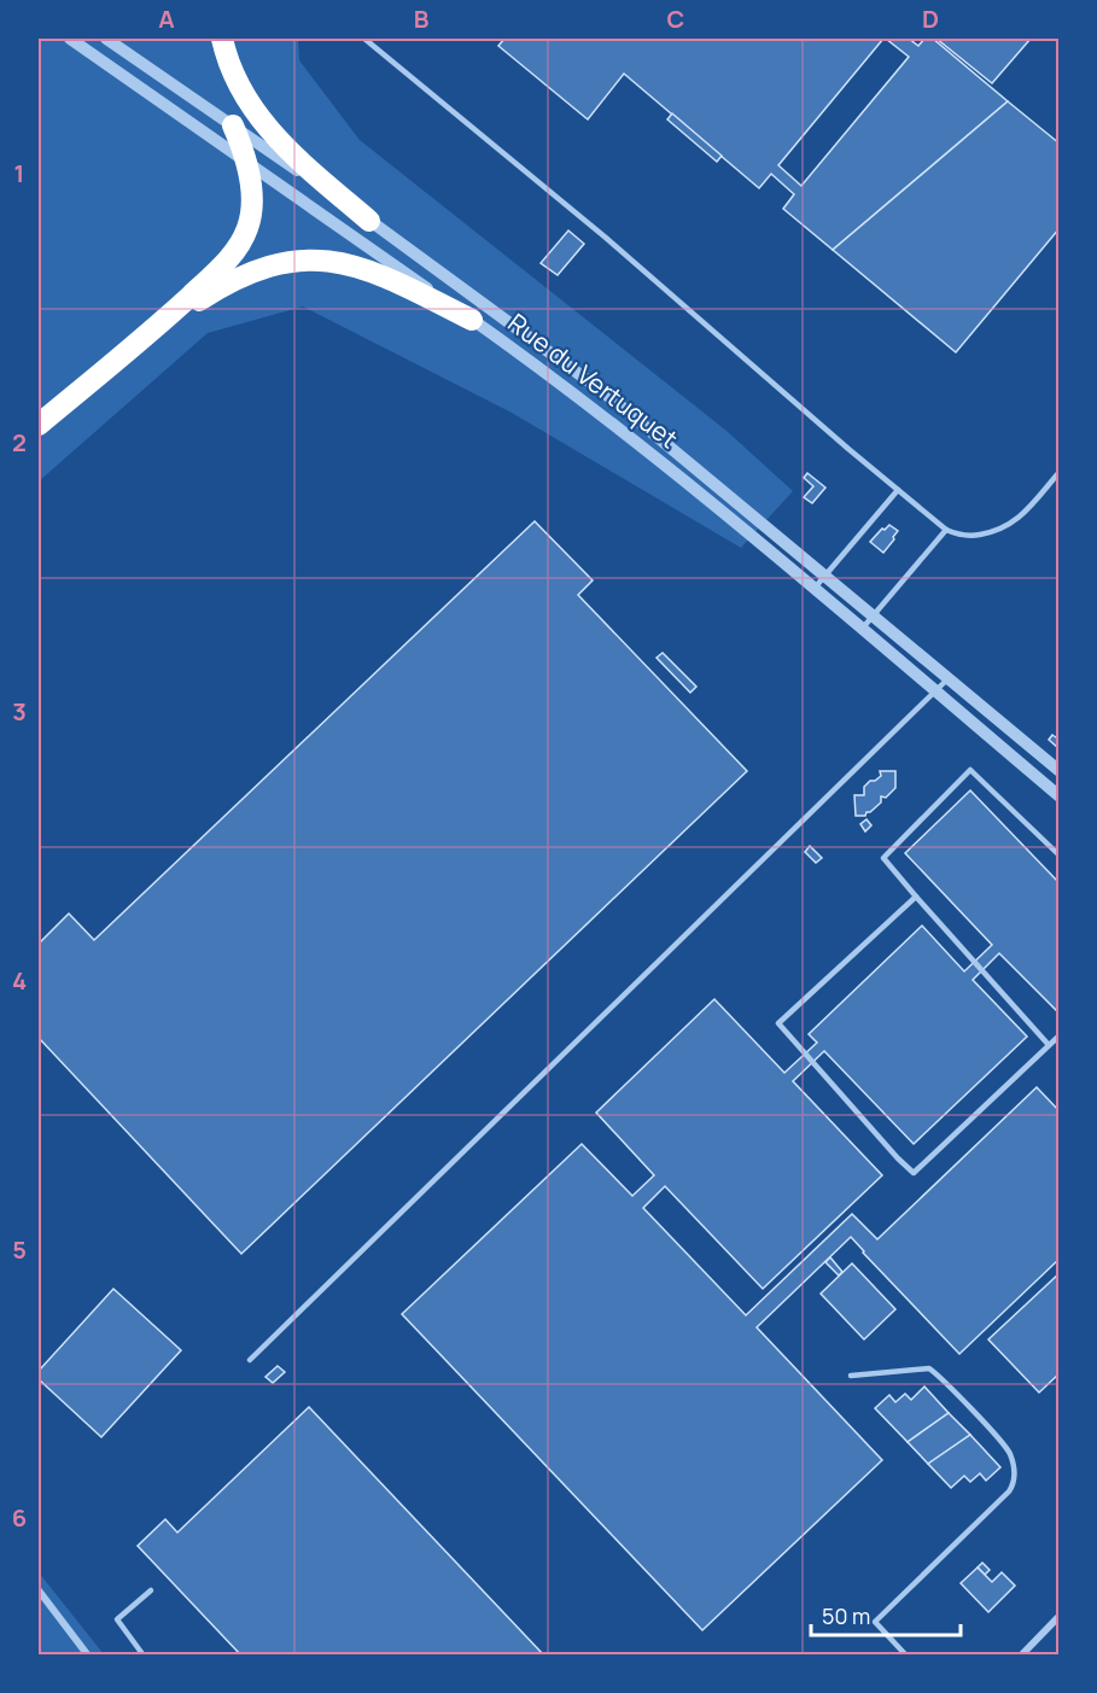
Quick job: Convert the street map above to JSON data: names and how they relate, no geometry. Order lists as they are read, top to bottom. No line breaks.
{"streets":{"street":["Rue du Vertuquet"]},"scale_bar":"50 m","grid":{"columns":["A","B","C","D"],"rows":["1","2","3","4","5","6"]}}
